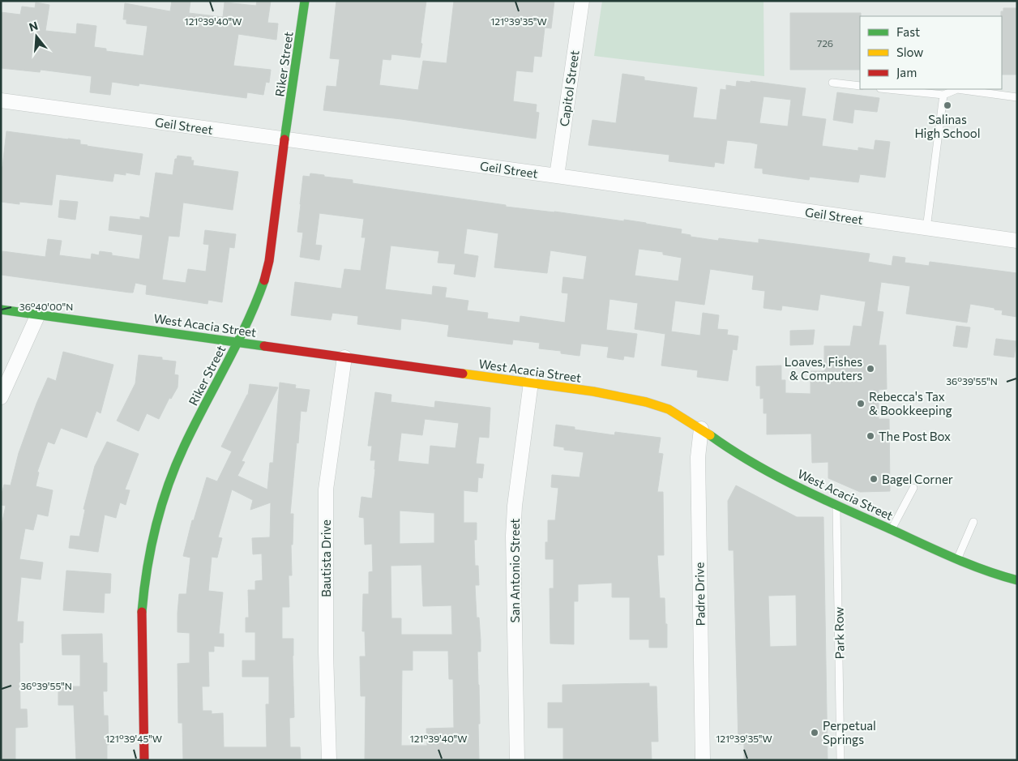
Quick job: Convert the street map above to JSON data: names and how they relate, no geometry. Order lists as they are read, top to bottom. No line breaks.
{"streets":{"street":["Riker Street","Capitol Street","Geil Street","West Acacia Street","Bautista Drive","San Antonio Street","Padre Drive"],"lane":["Park Row"]},"crossings":[["Riker Street","Geil Street"],["Riker Street","West Acacia Street"],["Capitol Street","Geil Street"],["West Acacia Street","Bautista Drive"],["West Acacia Street","San Antonio Street"],["West Acacia Street","Padre Drive"],["West Acacia Street","Park Row"]],"places":["Salinas High School","Loaves, Fishes & Computers","Rebecca's Tax & Bookkeeping","The Post Box","Bagel Corner","Perpetual Springs"],"house_numbers":["726"],"legend":["Fast","Slow","Jam"],"north":"top","coordinates":["121°39'40\"W","121°39'35\"W","36°40'00\"N","36°39'55\"N","121°39'45\"W"]}
